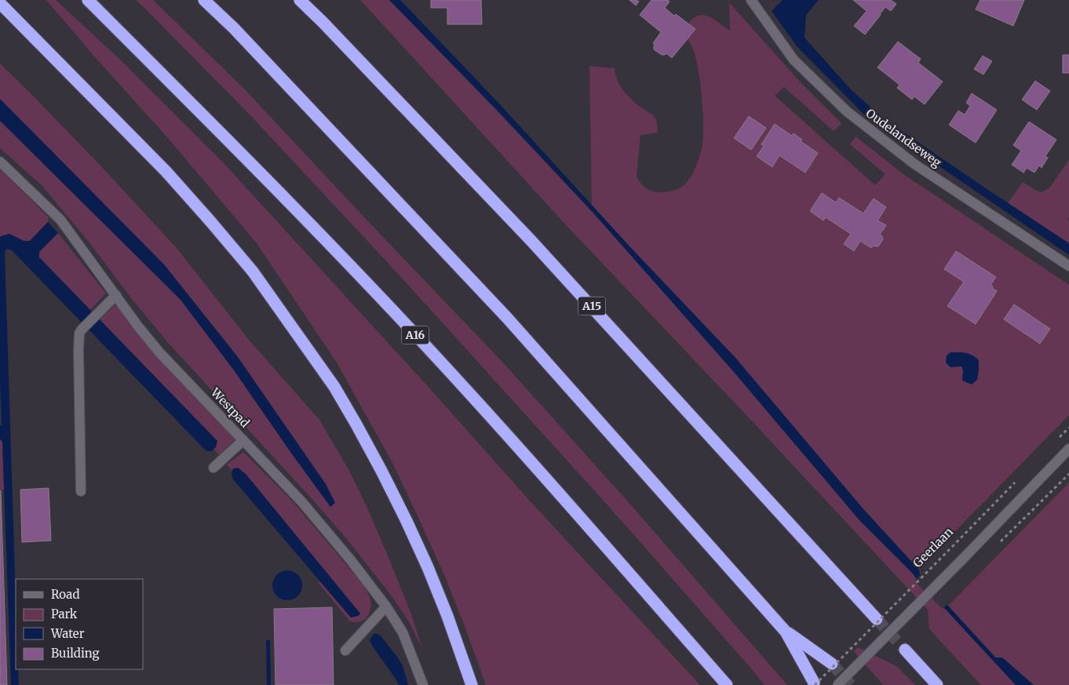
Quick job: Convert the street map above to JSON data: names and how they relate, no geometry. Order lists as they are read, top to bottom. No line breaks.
{"streets":{"highway":["A15","A16"],"street":["Oudelandseweg","Westpad"],"path":["Geerlaan"]},"legend":["Road","Park","Water","Building"]}
